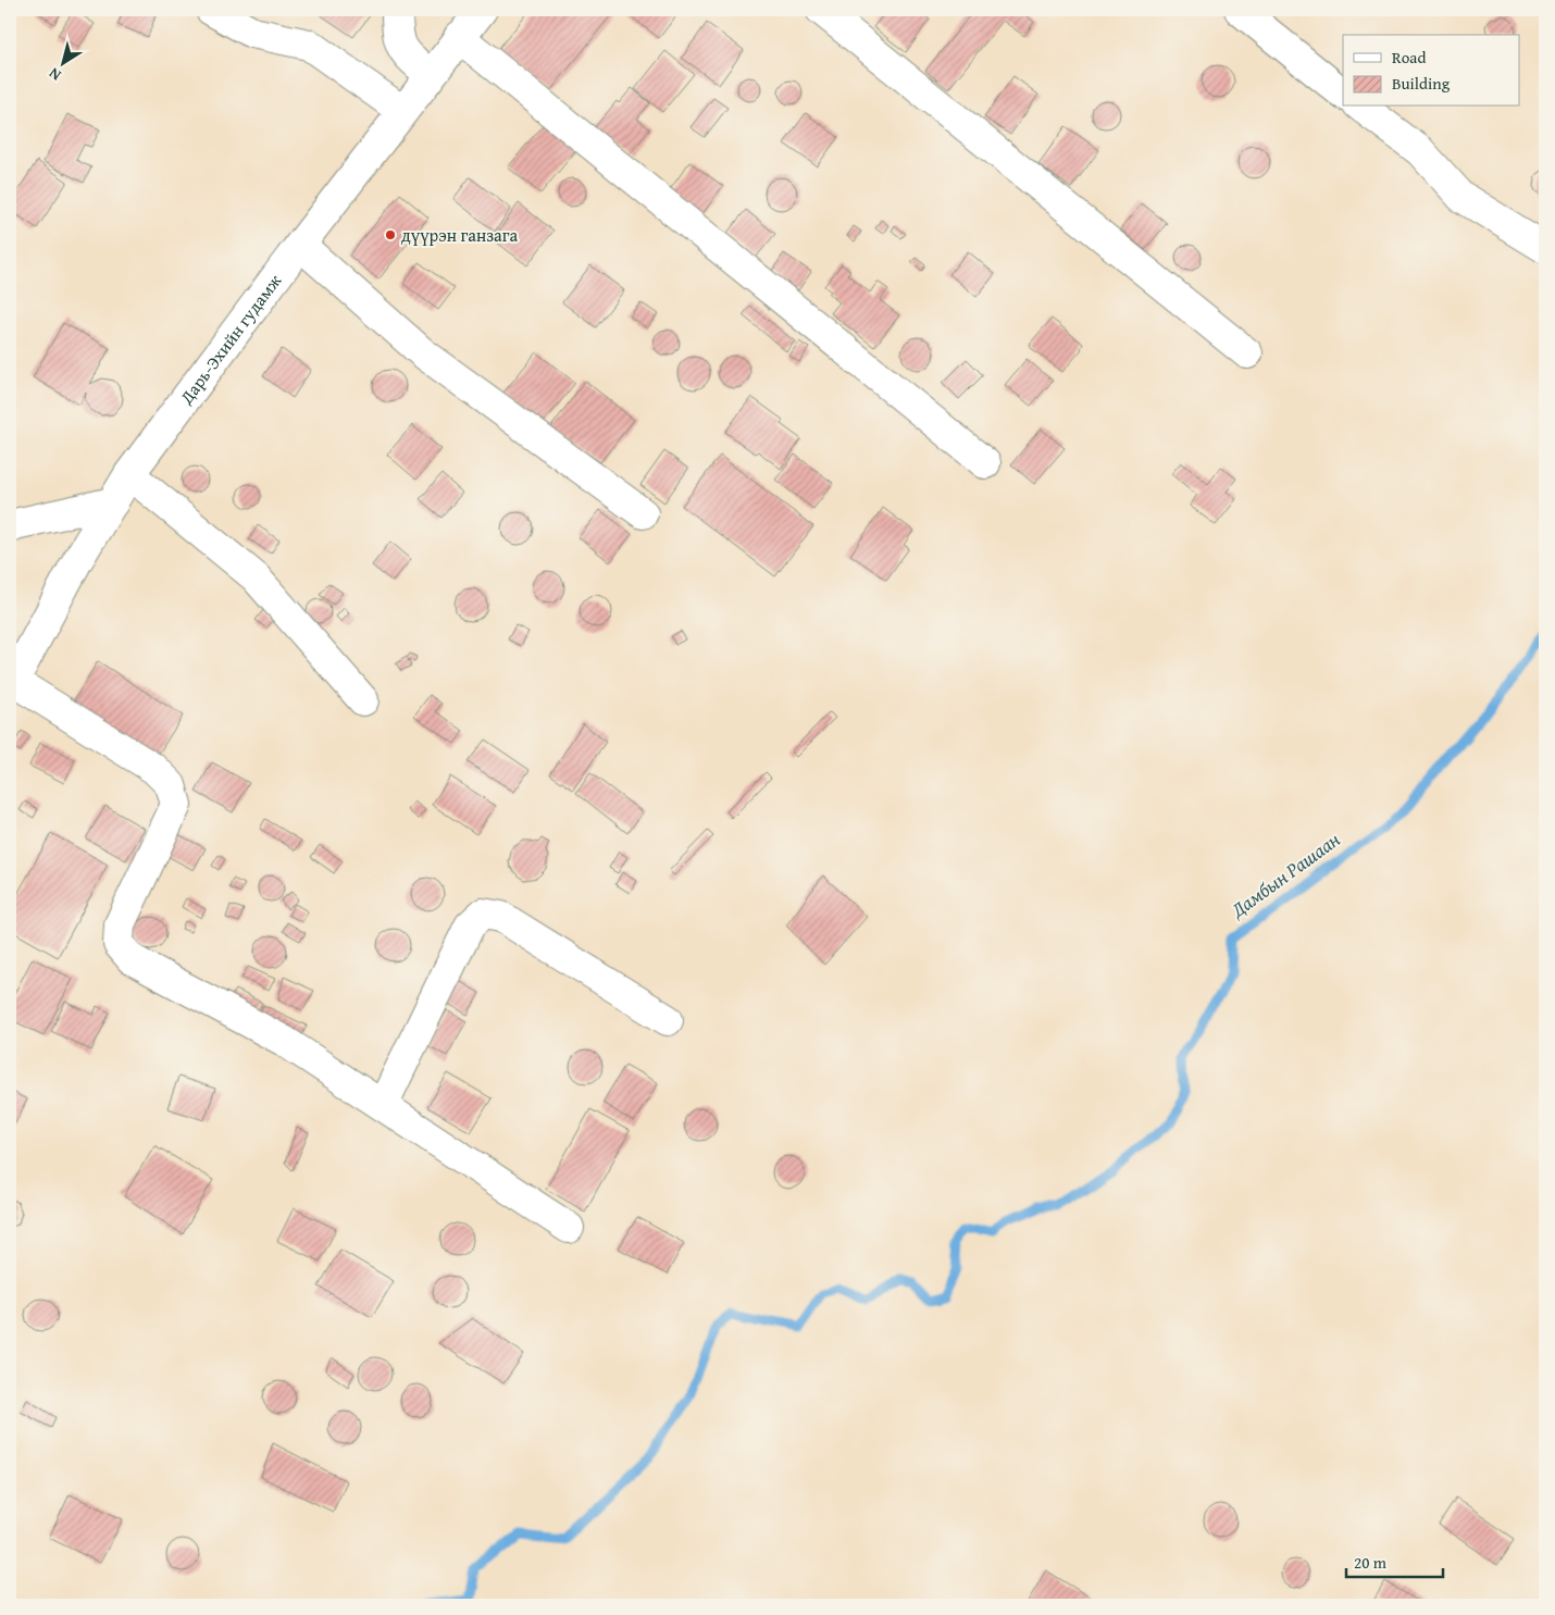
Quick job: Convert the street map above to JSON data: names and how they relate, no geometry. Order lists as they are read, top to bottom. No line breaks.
{"streets":{"street":["Дарь-Эхийн гудамж"]},"water":["Дамбын Рашаан"],"places":["дүүрэн ганзага"],"legend":["Road","Building"],"scale_bar":"20 m","north":"bottom left"}
